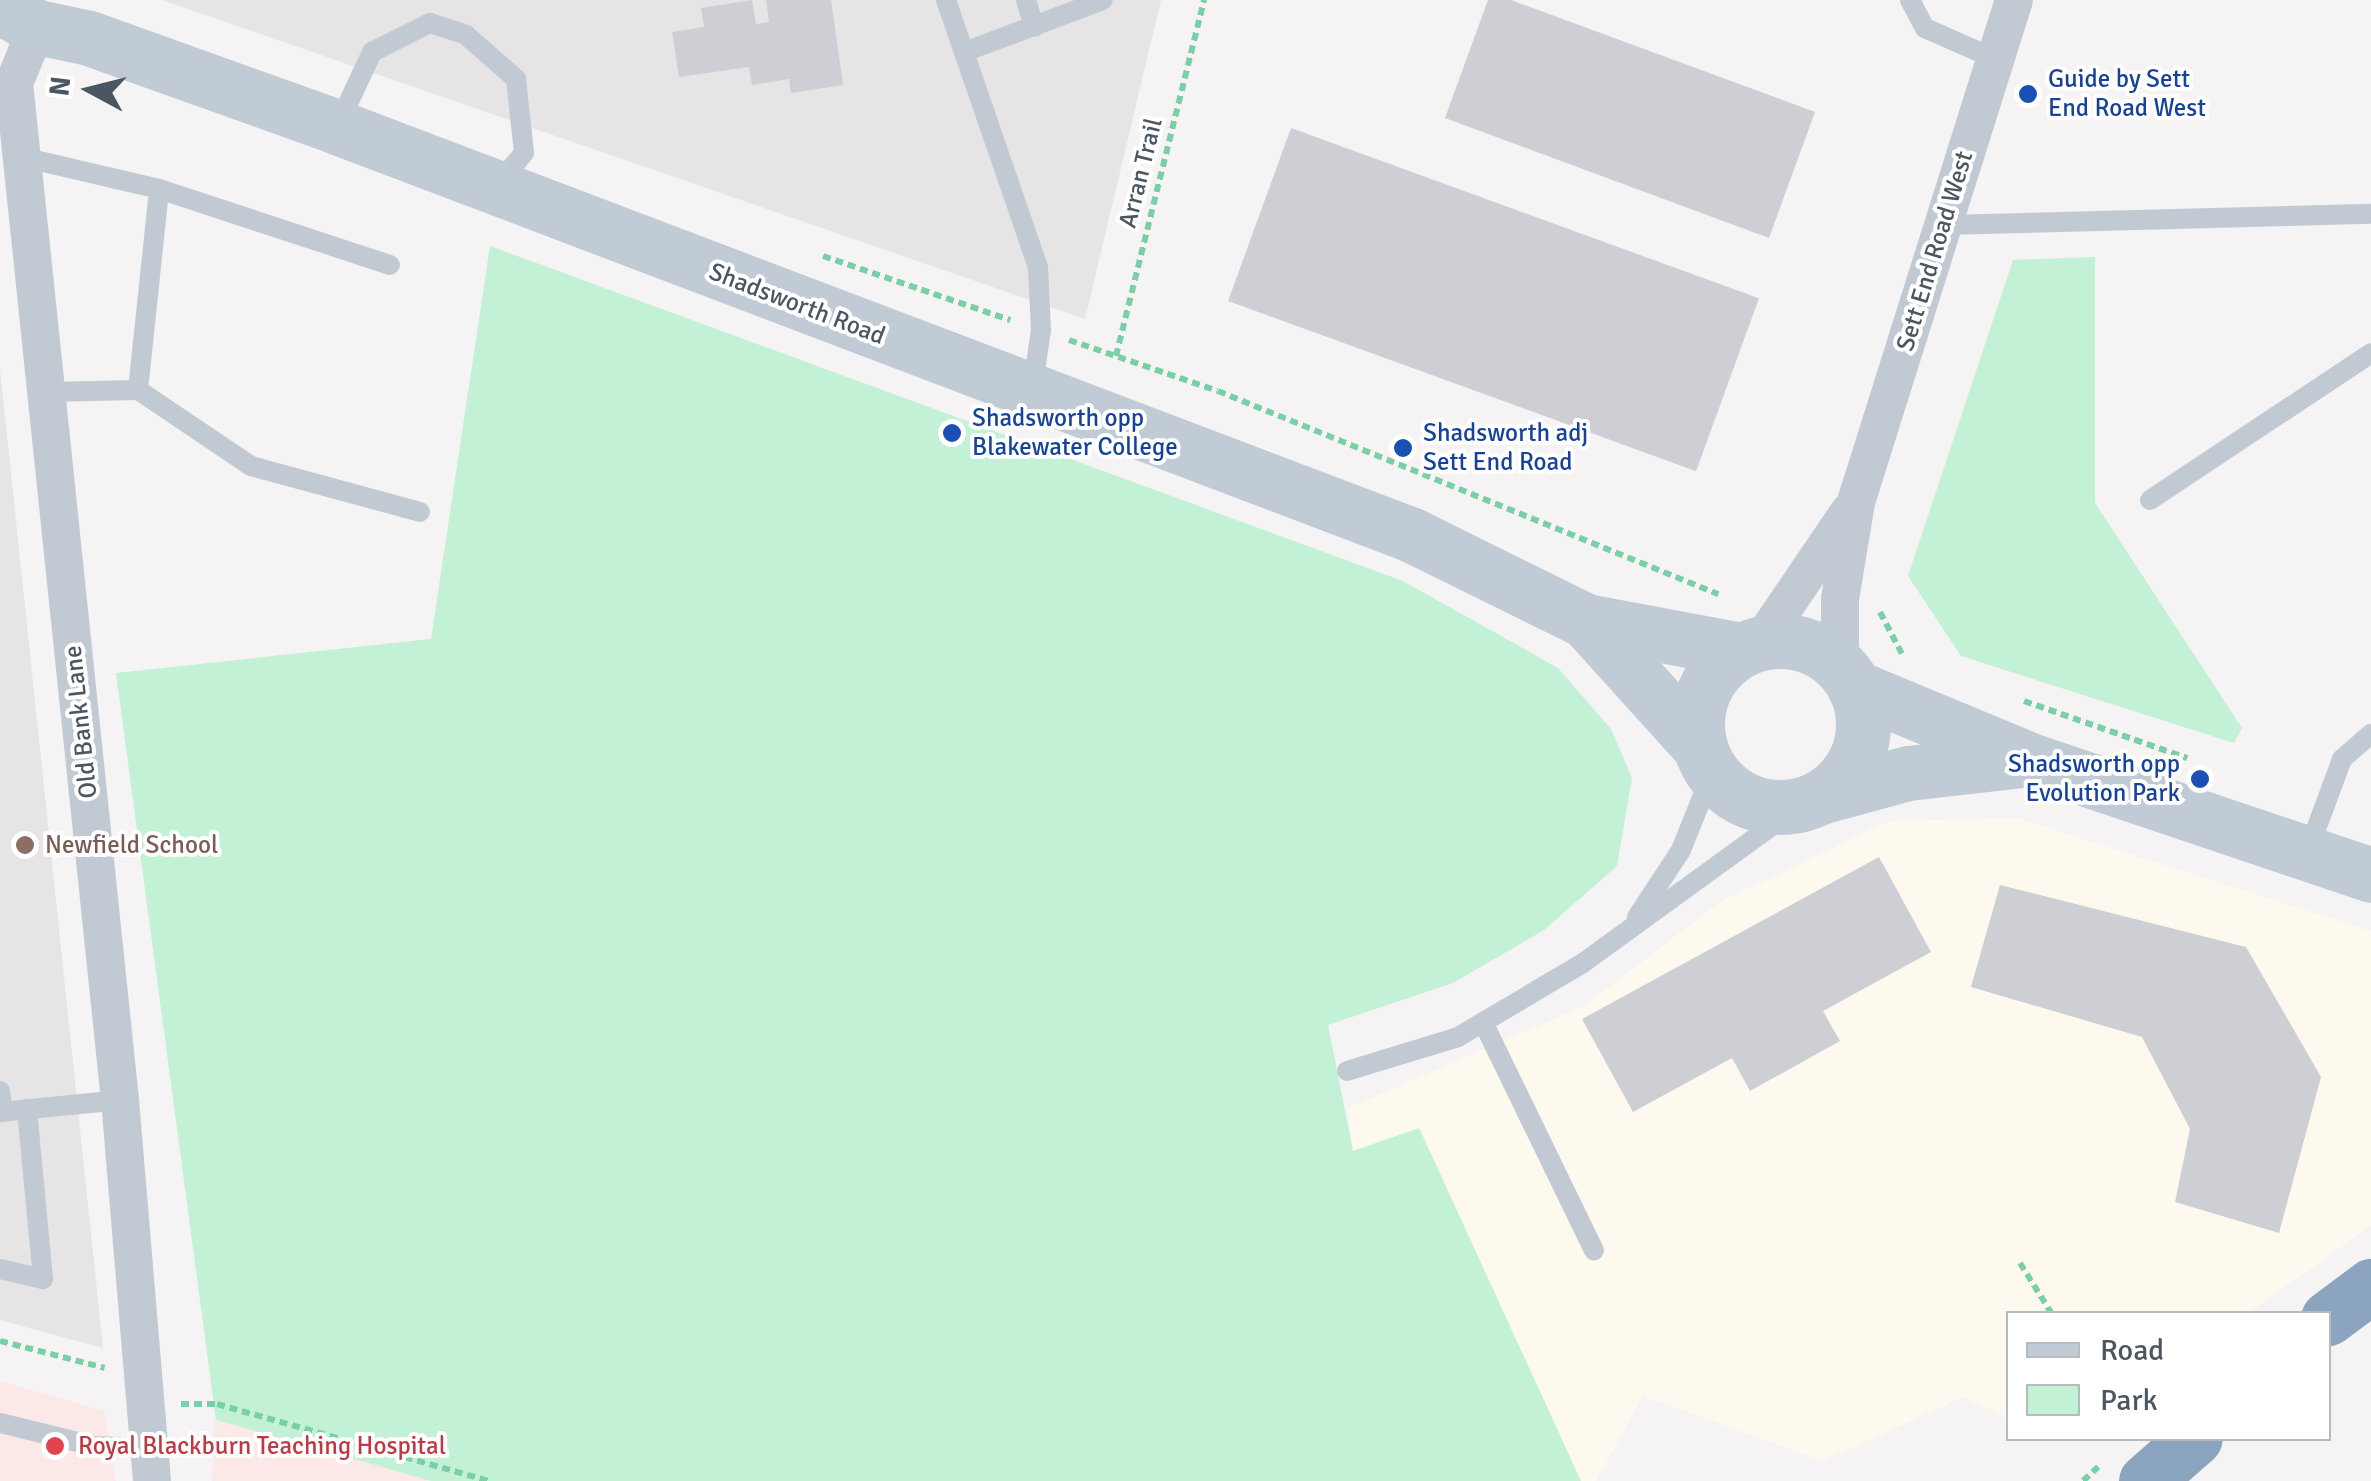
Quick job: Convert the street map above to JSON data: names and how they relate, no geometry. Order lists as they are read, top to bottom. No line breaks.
{"streets":{"main road":["Shadsworth Road"],"street":["Sett End Road West","Old Bank Lane"],"path":["Arran Trail"]},"crossings":[["Sett End Road West","Shadsworth Road"],["Shadsworth Road","Old Bank Lane"]],"places":["Guide by Sett End Road West","Shadsworth opp Blakewater College","Shadsworth adj Sett End Road","Shadsworth opp Evolution Park","Newfield School","Royal Blackburn Teaching Hospital"],"legend":["Road","Park"],"north":"left"}
